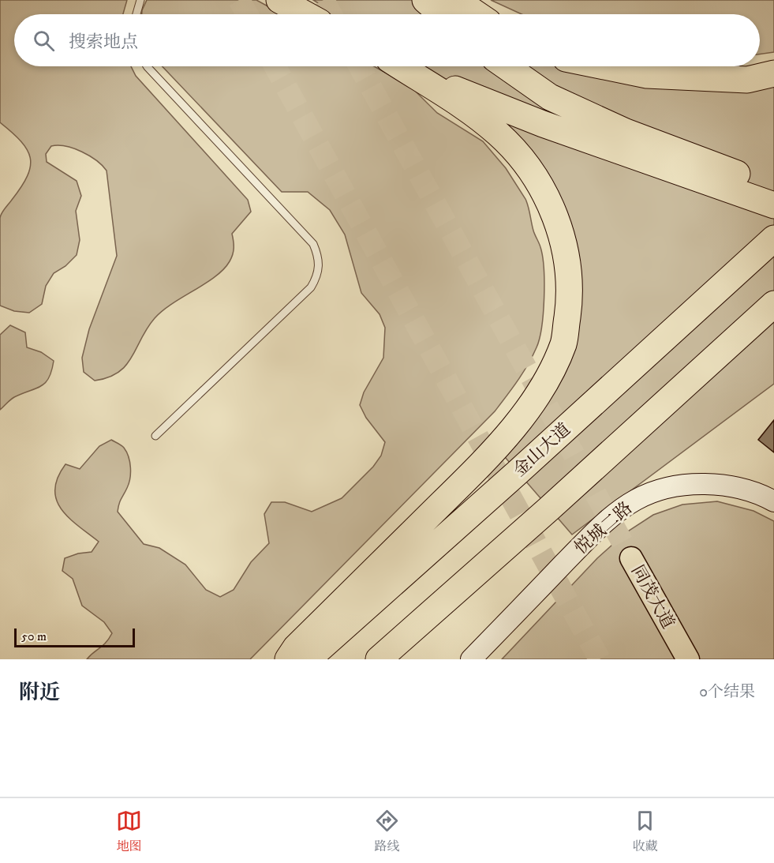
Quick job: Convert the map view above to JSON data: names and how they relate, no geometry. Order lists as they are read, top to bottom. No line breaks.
{"streets":{"highway":["金山大道"],"main road":["同茂大道"],"street":["悦城二路"]},"scale_bar":"50 m","page":{"search":"搜索地点","scale":"50 m","heading":["附近","0个结果"],"nav":["地图","路线","收藏"]}}
